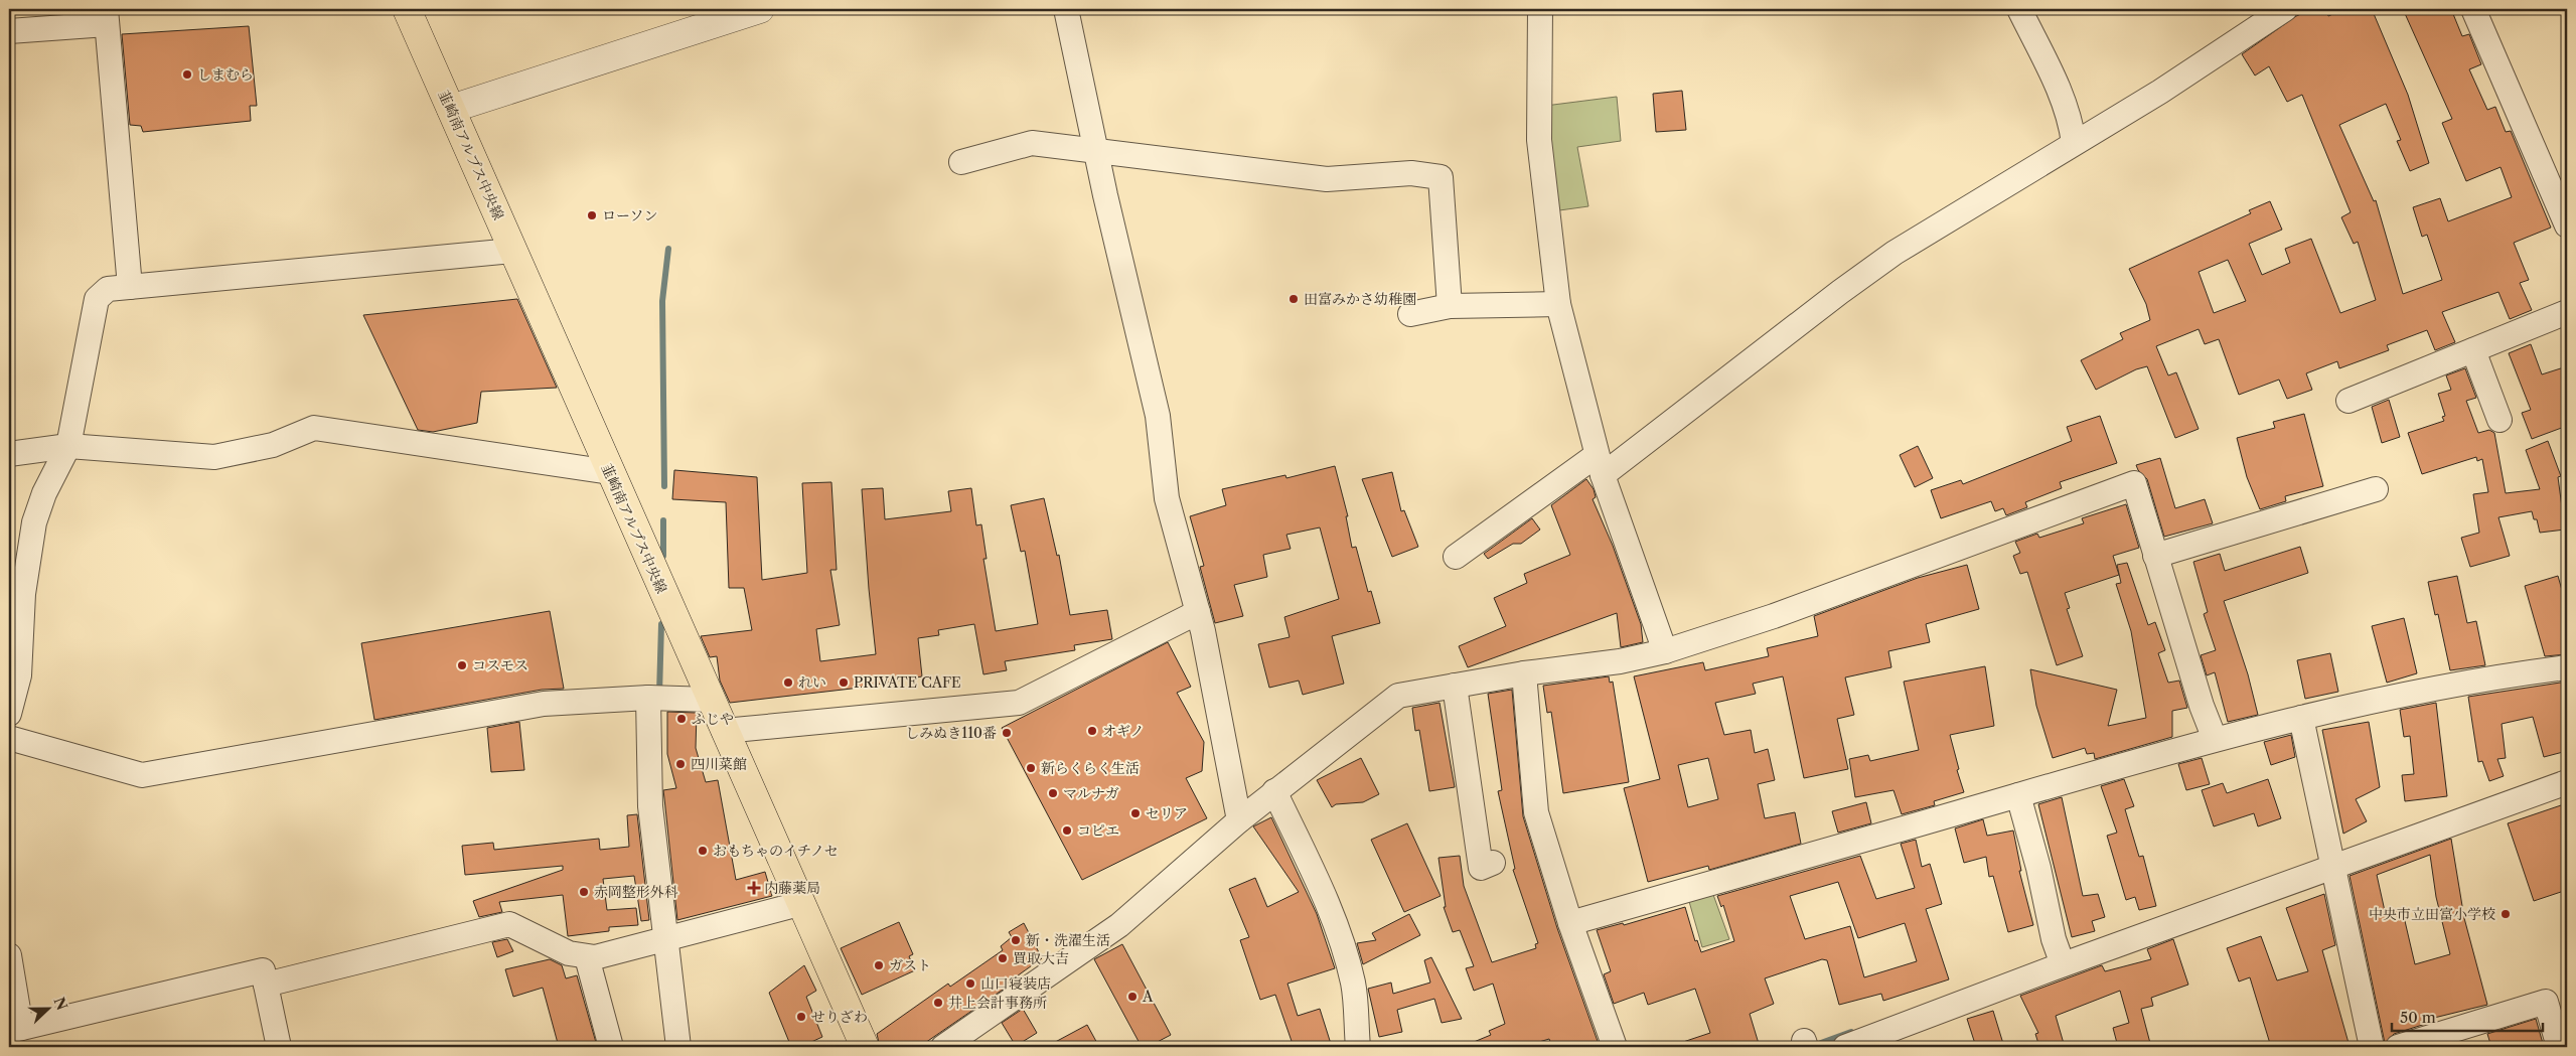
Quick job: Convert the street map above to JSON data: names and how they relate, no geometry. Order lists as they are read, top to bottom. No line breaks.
{"streets":{"main road":["韮崎南アルプス中央線"]},"places":{"other":["しまむら","ローソン","田富みかさ幼稚園","コスモス","れい","PRIVATE CAFE","ふじや","オギノ","しみぬき110番","四川菜館","新らくらく生活","マルナガ","セリア","コピエ","おもちゃのイチノセ","赤岡整形外科","中央市立田富小学校","新・洗濯生活","買取大吉","ガスト","山口寝装店","A","井上会計事務所","せりざわ"],"health":["内藤薬局"]},"scale_bar":"50 m","north":"right"}
